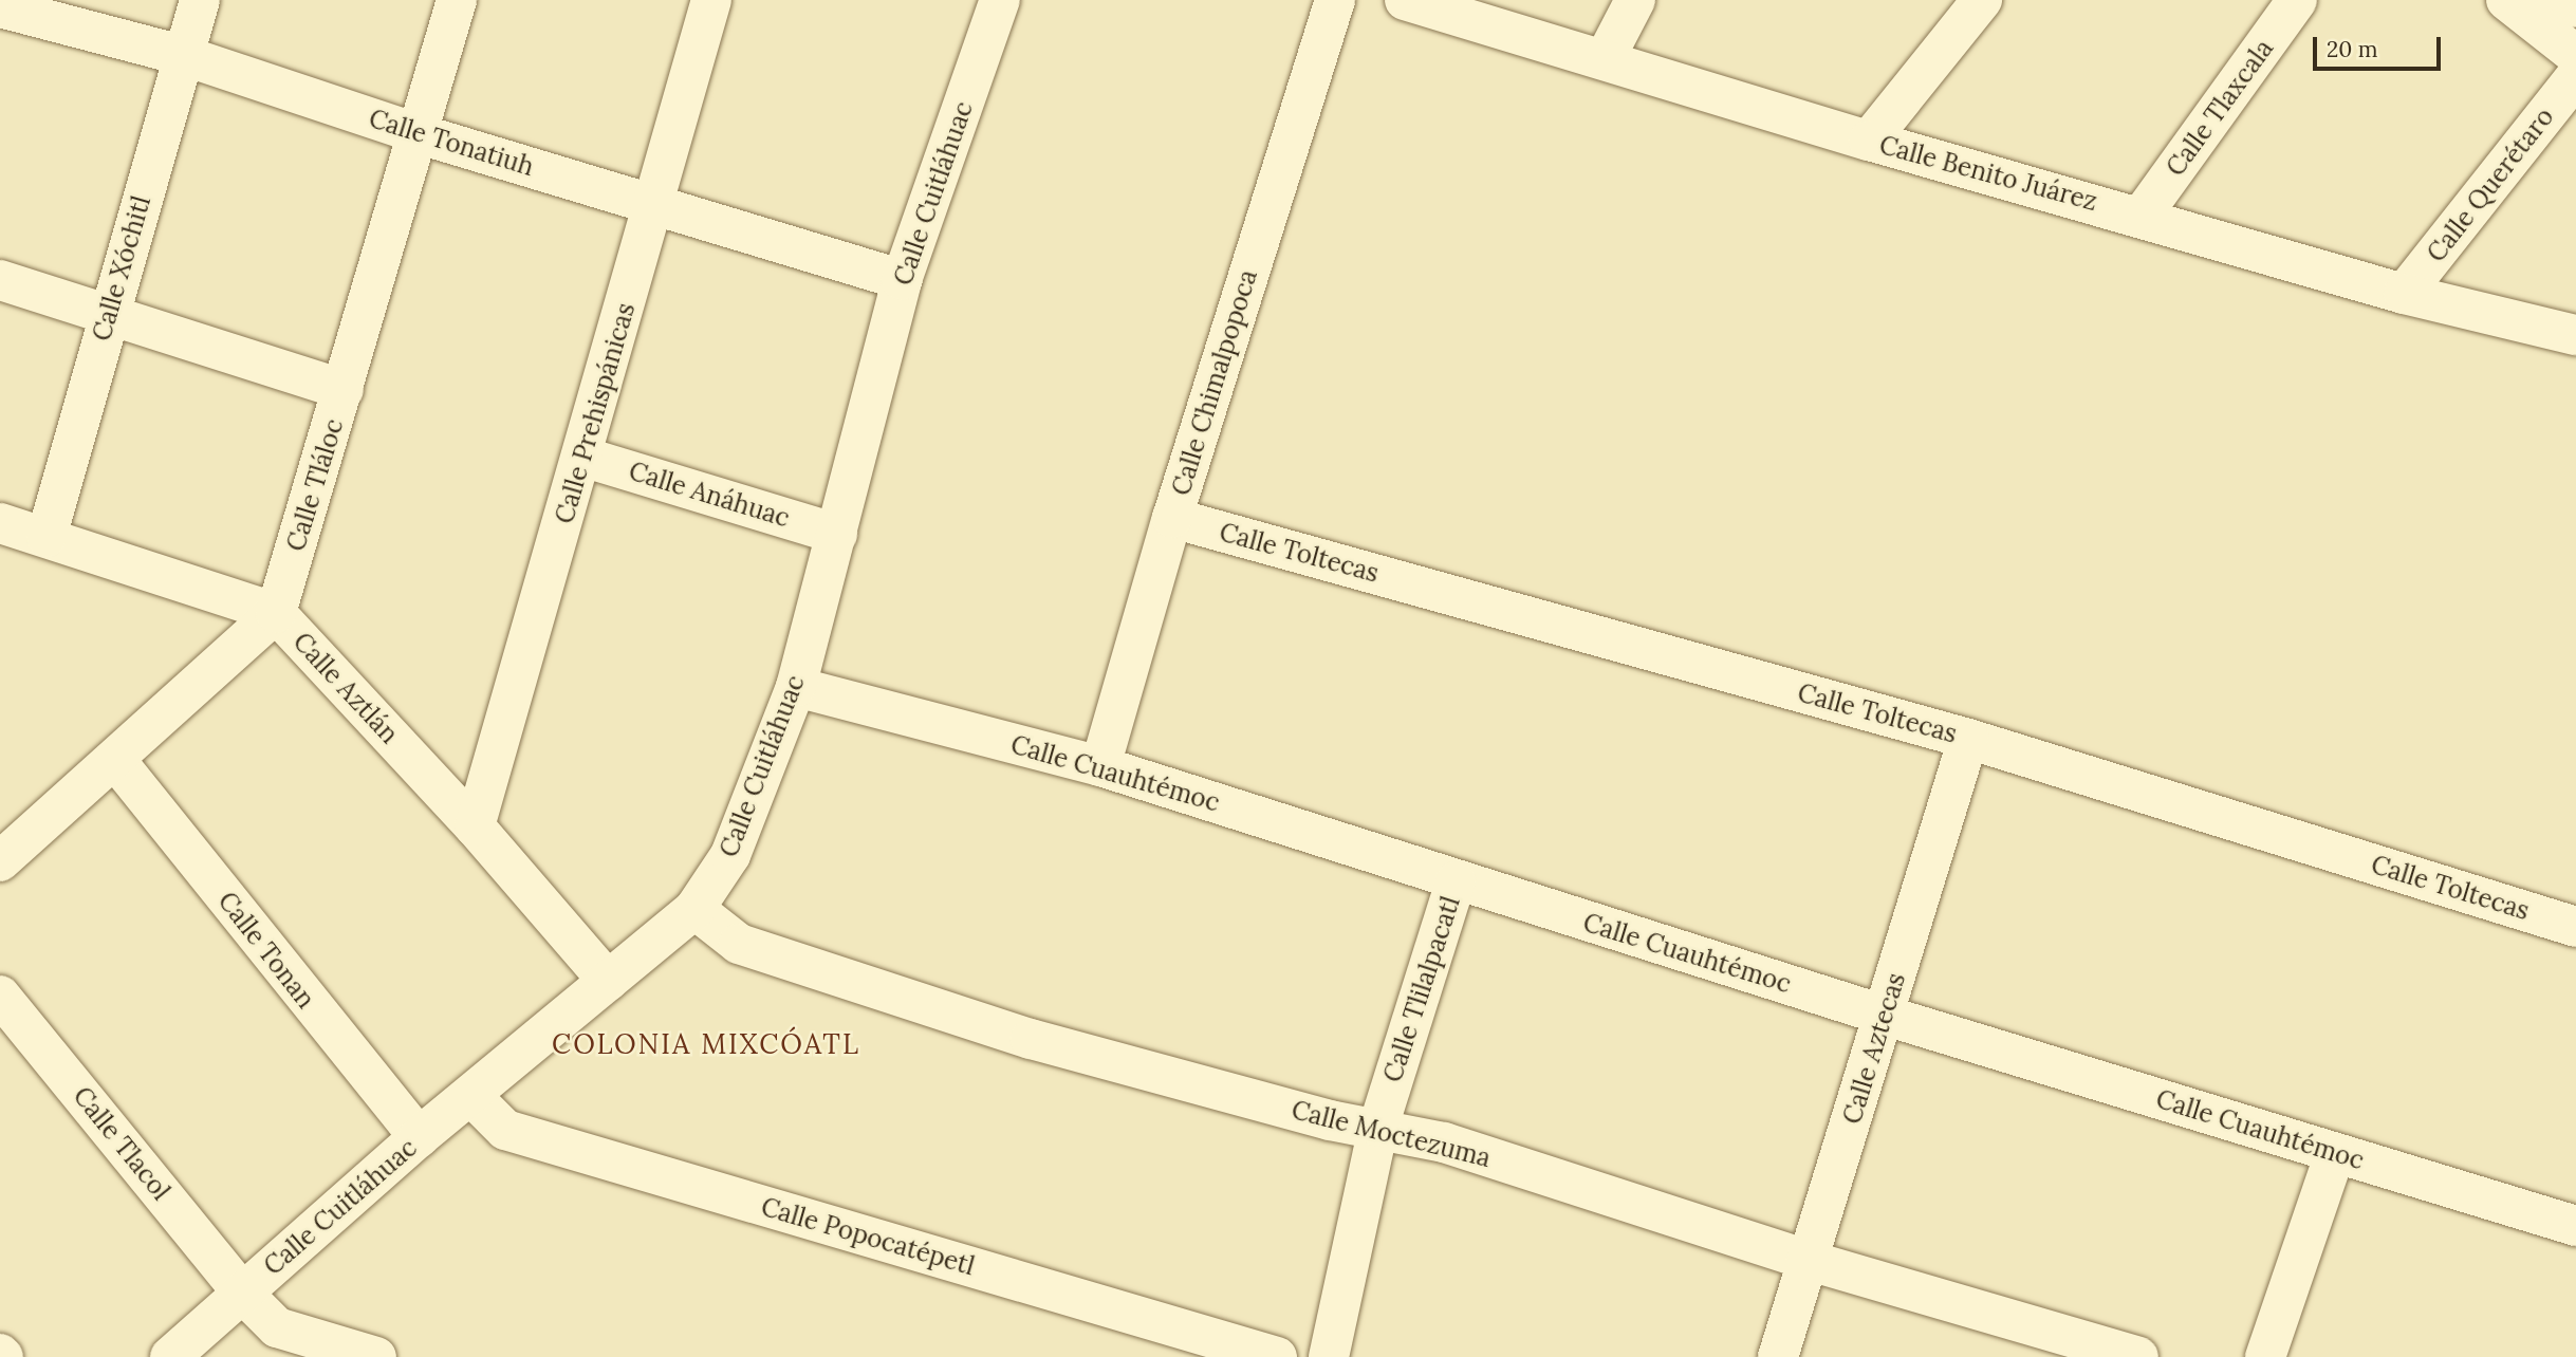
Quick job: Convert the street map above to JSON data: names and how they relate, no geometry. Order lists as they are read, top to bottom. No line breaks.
{"streets":{"street":["Calle Tlaxcala","Calle Tonatiuh","Calle Benito Juárez","Calle Querétaro","Calle Cuitláhuac","Calle Xóchitl","Calle Chimalpopoca","Calle Prehispánicas","Calle Tláloc","Calle Anáhuac","Calle Toltecas","Calle Aztlán","Calle Cuauhtémoc","Calle Tonan","Calle Tlilalpacatl","Calle Aztecas","Calle Moctezuma","Calle Tlacol","Calle Popocatépetl"]},"crossings":[["Calle Tlaxcala","Calle Benito Juárez"],["Calle Tonatiuh","Calle Cuitláhuac"],["Calle Tonatiuh","Calle Xóchitl"],["Calle Tonatiuh","Calle Prehispánicas"],["Calle Tonatiuh","Calle Tláloc"],["Calle Benito Juárez","Calle Querétaro"],["Calle Cuitláhuac","Calle Anáhuac"],["Calle Cuitláhuac","Calle Aztlán"],["Calle Cuitláhuac","Calle Cuauhtémoc"],["Calle Cuitláhuac","Calle Tonan"],["Calle Cuitláhuac","Calle Moctezuma"],["Calle Cuitláhuac","Calle Tlacol"],["Calle Cuitláhuac","Calle Popocatépetl"],["Calle Xóchitl","Calle Aztlán"],["Calle Chimalpopoca","Calle Toltecas"],["Calle Chimalpopoca","Calle Cuauhtémoc"],["Calle Prehispánicas","Calle Anáhuac"],["Calle Prehispánicas","Calle Aztlán"],["Calle Tláloc","Calle Aztlán"],["Calle Toltecas","Calle Aztecas"],["Calle Cuauhtémoc","Calle Tlilalpacatl"],["Calle Cuauhtémoc","Calle Aztecas"],["Calle Tlilalpacatl","Calle Moctezuma"],["Calle Aztecas","Calle Moctezuma"]],"districts":["COLONIA MIXCÓATL"],"scale_bar":"20 m"}
